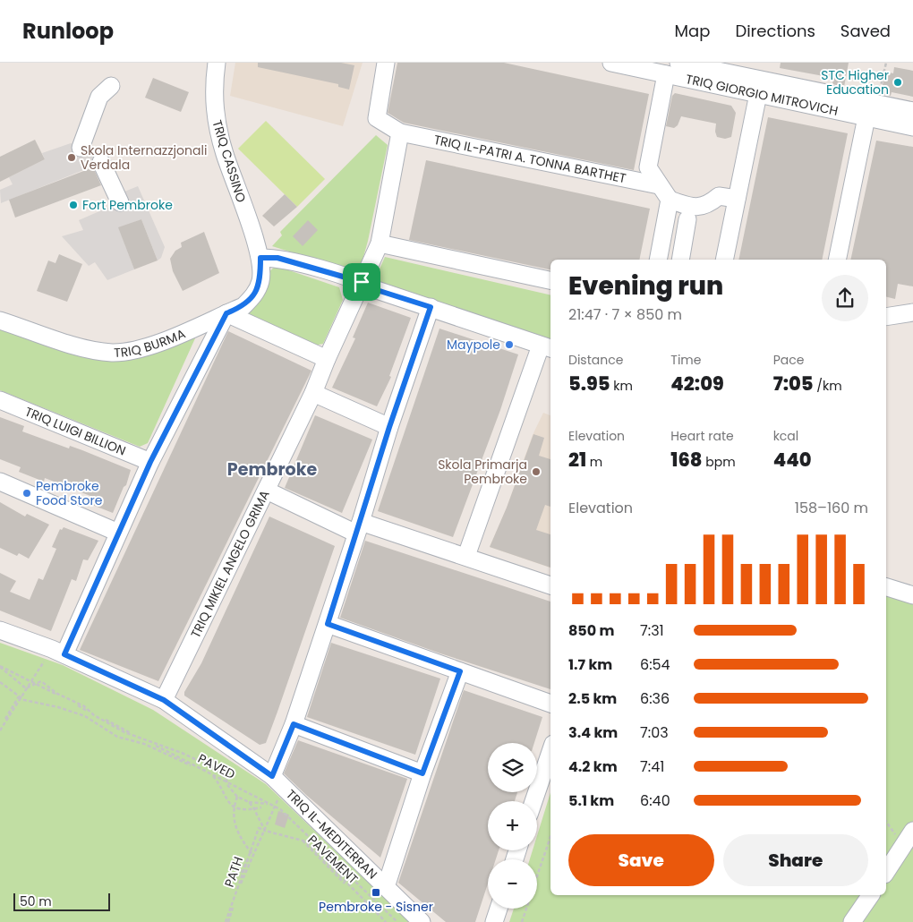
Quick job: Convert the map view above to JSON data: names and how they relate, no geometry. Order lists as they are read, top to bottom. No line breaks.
{"streets":{"street":["TRIQ GIORGIO MITROVICH","TRIQ IL-PATRI A. TONNA BARTHET","TRIQ CASSINO","TRIQ BURMA","TRIQ LUIGI BILLION","TRIQ MIKIEL ANGELO GRIMA","TRIQ IL-MEDITERRAN"],"path":["PAVED","PAVEMENT","PATH"]},"crossings":[["TRIQ IL-PATRI A. TONNA BARTHET","TRIQ MIKIEL ANGELO GRIMA"],["TRIQ CASSINO","TRIQ BURMA"],["TRIQ MIKIEL ANGELO GRIMA","TRIQ IL-MEDITERRAN"],["PAVEMENT","PATH"]],"districts":["Pembroke"],"places":{"other":["STC Higher Education","Skola Internazzjonali Verdala","Fort Pembroke","Maypole","Skola Primarja Pembroke","Pembroke Food Store"],"transit":["Pembroke - Sisner"]},"scale_bar":"50 m","page":{"header":"Runloop","nav":["Map","Directions","Saved"],"heading":["Evening run","21:47 · 7 × 850 m"],"stats":[["Distance","5.95 km"],["Time","42:09"],["Pace","7:05 /km"],["Elevation","21 m"],["Heart rate","168 bpm"],["kcal","440"]],"chart":["Elevation","158–160 m"],"list":[{"name":"850 m","note":"7:31"},{"name":"1.7 km","note":"6:54"},{"name":"2.5 km","note":"6:36"},{"name":"3.4 km","note":"7:03"},{"name":"4.2 km","note":"7:41"},{"name":"5.1 km","note":"6:40"}],"map_buttons":["+","−"],"buttons":["Save","Share"],"scale":"50 m"}}
